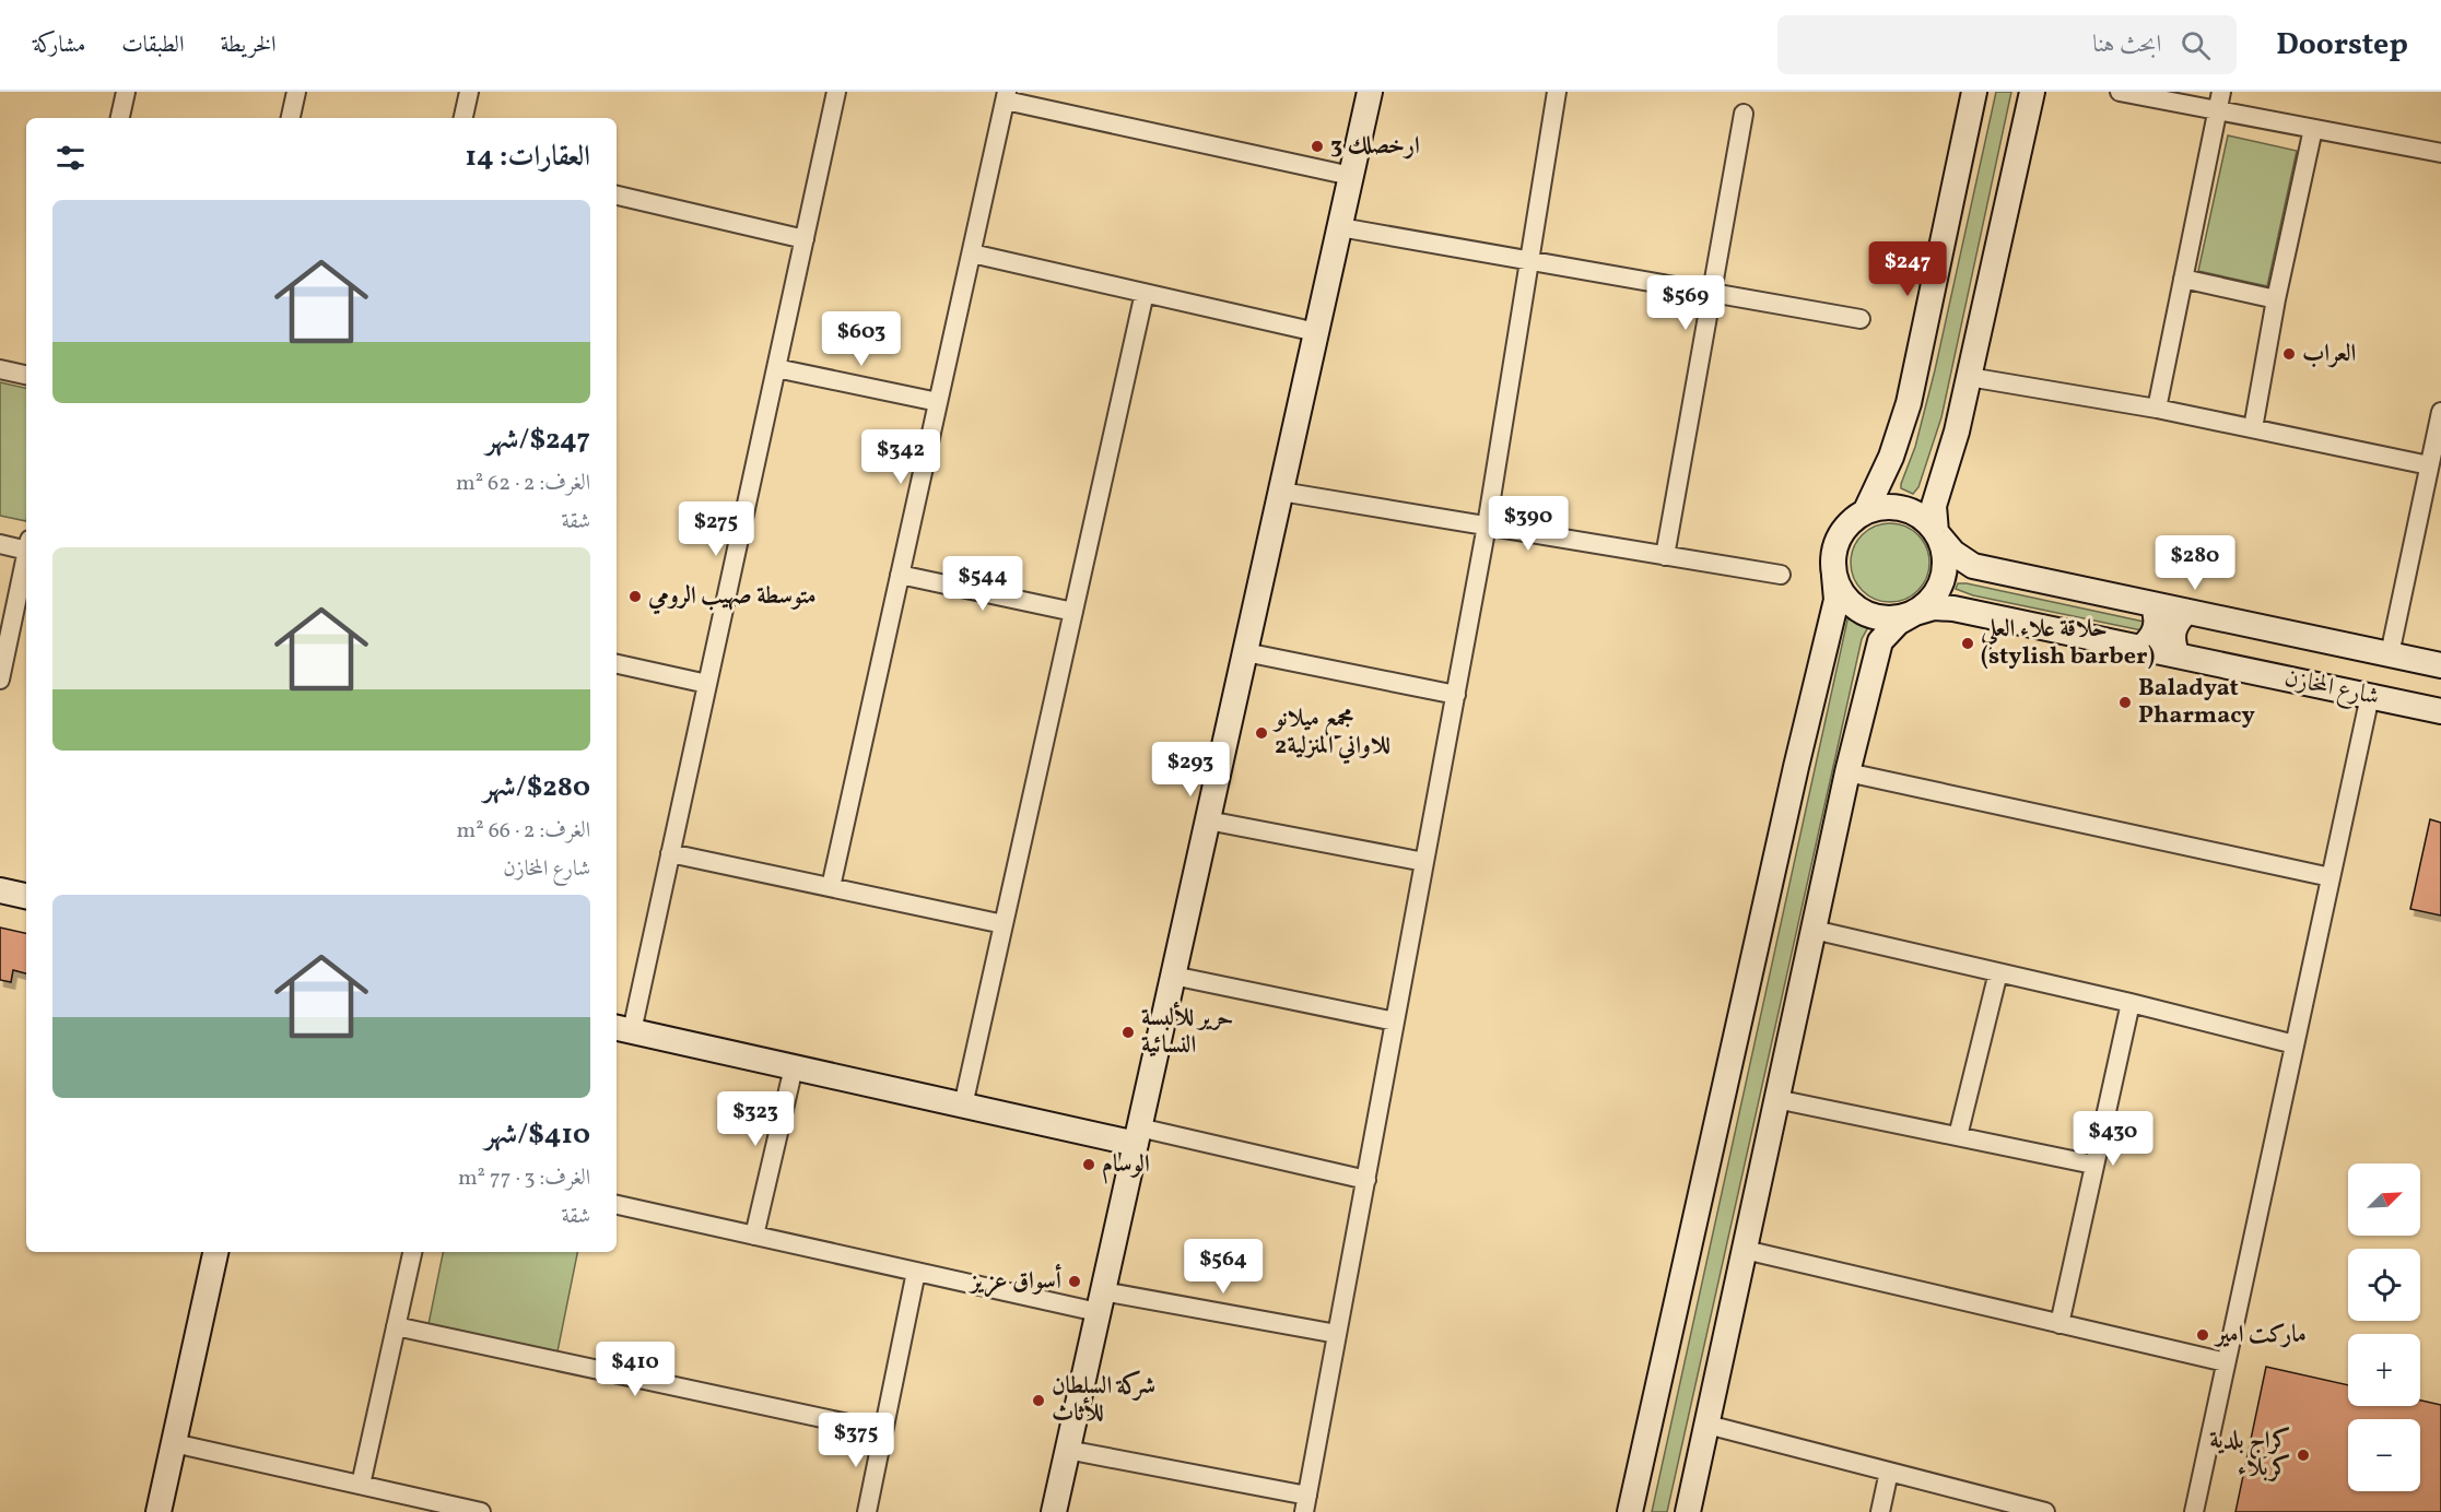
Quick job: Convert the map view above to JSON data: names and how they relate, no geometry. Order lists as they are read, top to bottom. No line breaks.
{"streets":{"street":["شارع المخازن"]},"places":["ارخصلك 3","العراب","متوسطة صهيب الرومي","حلاقة علاء العلي (stylish barber)","Baladyat Pharmacy","مجمع ميلانو للاواني المنزلية2","حرير للألبسة النسائية","الوسام","أسواق عزيز","ماركت امير","شركة السلطان للأثاث","كراج بلدية كربلاء"],"north":"top right","page":{"header":"Doorstep","search":"ابحث هنا","nav":["الخريطة","الطبقات","مشاركة"],"heading":"العقارات: 14","list":[{"name":"$247/شهر","note":"الغرف: 2 · 62 m² · شقة"},{"name":"$280/شهر","note":"الغرف: 2 · 66 m² · شارع المخازن"},{"name":"$410/شهر","note":"الغرف: 3 · 77 m² · شقة"}],"price":["$247","$569","$603","$342","$390","$275","$280","$544","$293","$323","$430","$564","$410","$375"],"map_buttons":["+","−"]}}
